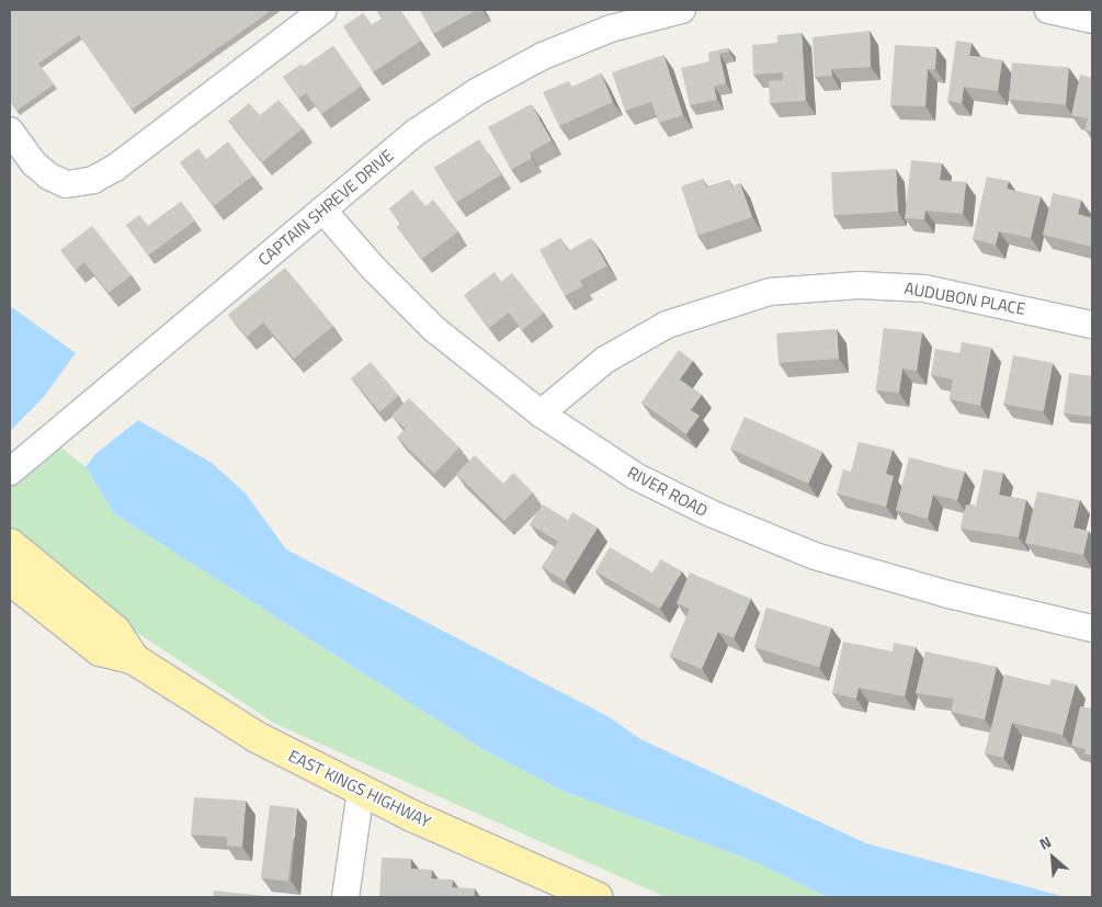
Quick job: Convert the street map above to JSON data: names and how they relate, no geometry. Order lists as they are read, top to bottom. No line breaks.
{"streets":{"main road":["EAST KINGS HIGHWAY"],"street":["CAPTAIN SHREVE DRIVE","AUDUBON PLACE","RIVER ROAD"]},"crossings":[["CAPTAIN SHREVE DRIVE","RIVER ROAD"],["AUDUBON PLACE","RIVER ROAD"]],"north":"top left"}
